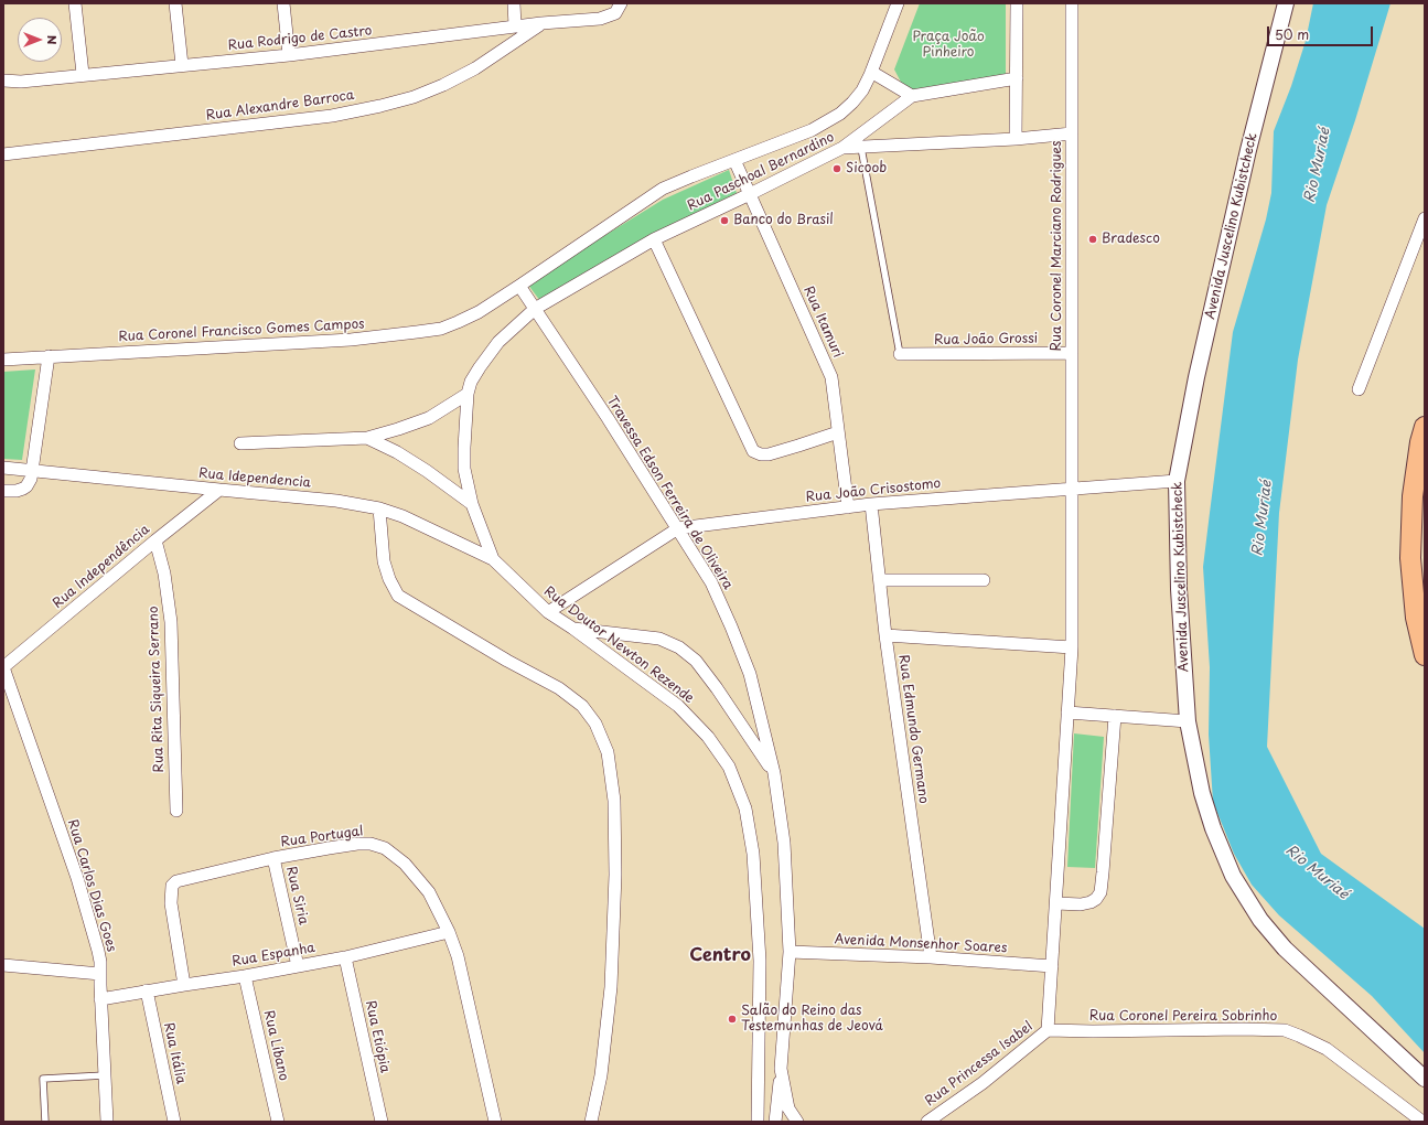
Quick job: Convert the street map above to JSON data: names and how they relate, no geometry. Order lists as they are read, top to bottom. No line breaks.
{"streets":{"street":["Rua Rodrigo de Castro","Rua Alexandre Barroca","Rua Paschoal Bernardino","Avenida Juscelino Kubistcheck","Rua Coronel Marciano Rodrigues","Rua Itamuri","Rua Coronel Francisco Gomes Campos","Rua João Grossi","Rua Idependencia","Rua João Crisostomo","Travessa Edson Ferreira de Oliveira","Rua Independência","Rua Doutor Newton Rezende","Rua Rita Siqueira Serrano","Rua Edmundo Germano","Rua Portugal","Rua Carlos Dias Goes","Rua Siria","Avenida Monsenhor Soares","Rua Espanha","Rua Coronel Pereira Sobrinho","Rua Etiópia","Rua Líbano","Rua Itália","Rua Princessa Isabel"]},"crossings":[["Rua Rodrigo de Castro","Rua Alexandre Barroca"],["Rua Paschoal Bernardino","Rua Coronel Marciano Rodrigues"],["Rua Paschoal Bernardino","Rua Itamuri"],["Rua Paschoal Bernardino","Rua Coronel Francisco Gomes Campos"],["Rua Paschoal Bernardino","Travessa Edson Ferreira de Oliveira"],["Avenida Juscelino Kubistcheck","Rua João Crisostomo"],["Rua Coronel Marciano Rodrigues","Rua João Grossi"],["Rua Coronel Marciano Rodrigues","Rua João Crisostomo"],["Rua Coronel Marciano Rodrigues","Avenida Monsenhor Soares"],["Rua Coronel Marciano Rodrigues","Rua Coronel Pereira Sobrinho"],["Rua Coronel Marciano Rodrigues","Rua Princessa Isabel"],["Rua Itamuri","Rua João Crisostomo"],["Rua Idependencia","Rua Independência"],["Rua Idependencia","Rua Doutor Newton Rezende"],["Rua João Crisostomo","Travessa Edson Ferreira de Oliveira"],["Rua João Crisostomo","Rua Edmundo Germano"],["Travessa Edson Ferreira de Oliveira","Avenida Monsenhor Soares"],["Rua Independência","Rua Rita Siqueira Serrano"],["Rua Independência","Rua Carlos Dias Goes"],["Rua Edmundo Germano","Avenida Monsenhor Soares"],["Rua Portugal","Rua Siria"],["Rua Portugal","Rua Espanha"],["Rua Carlos Dias Goes","Rua Espanha"],["Rua Siria","Rua Espanha"],["Rua Espanha","Rua Etiópia"],["Rua Espanha","Rua Líbano"],["Rua Espanha","Rua Itália"],["Rua Coronel Pereira Sobrinho","Rua Princessa Isabel"]],"districts":["Centro"],"water":["Rio Muriaé"],"parks":["Praça João Pinheiro"],"places":["Sicoob","Banco do Brasil","Bradesco","Salão do Reino das Testemunhas de Jeová"],"scale_bar":"50 m","north":"right"}
